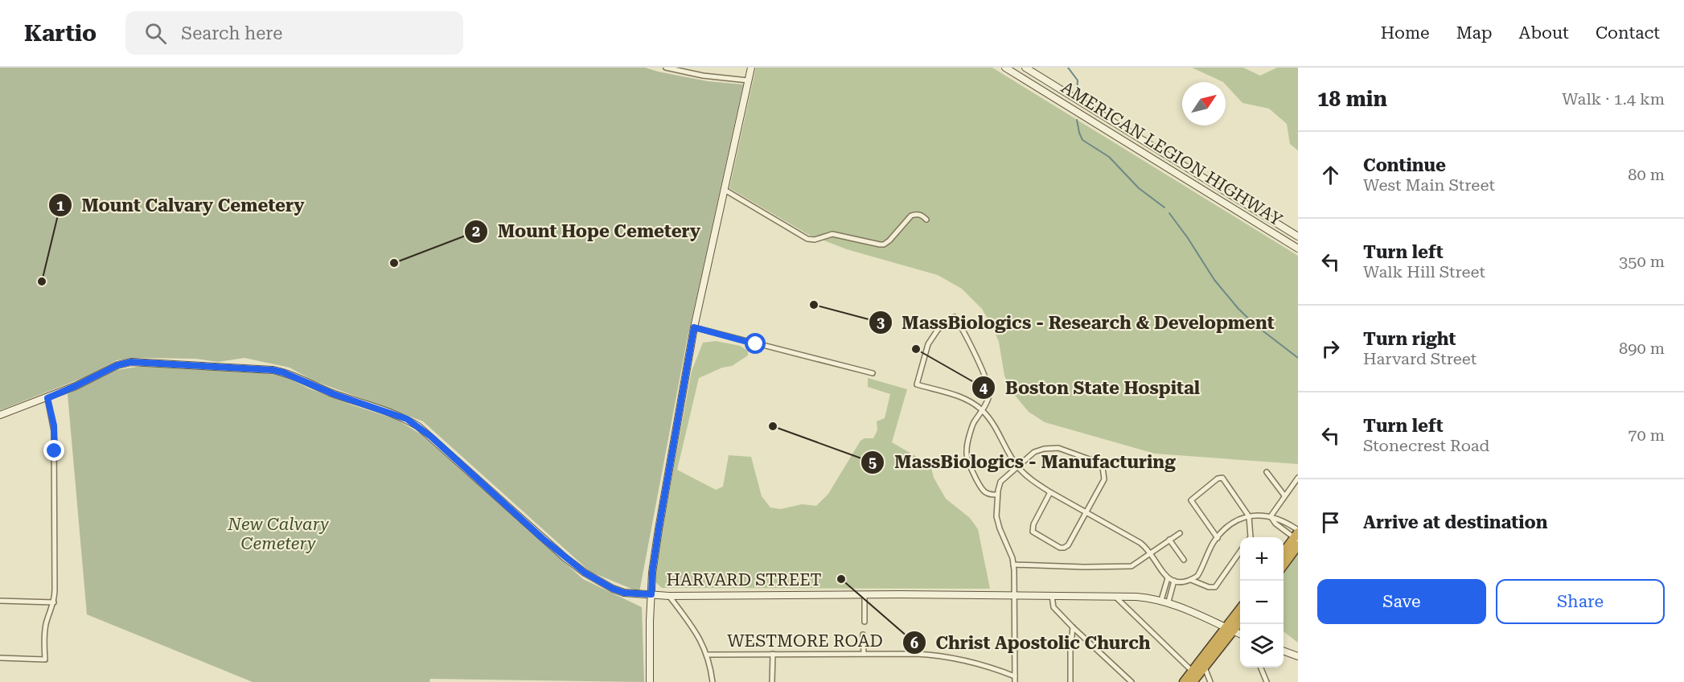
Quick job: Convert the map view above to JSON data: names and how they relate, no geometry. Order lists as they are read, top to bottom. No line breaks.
{"streets":{"main road":["AMERICAN LEGION HIGHWAY","HARVARD STREET"],"street":["WESTMORE ROAD"]},"parks":["New Calvary Cemetery"],"places":["Mount Hope Cemetery","Mount Calvary Cemetery","MassBiologics - Research & Development","Boston State Hospital","MassBiologics - Manufacturing","Christ Apostolic Church"],"north":"top right","page":{"header":"Kartio","search":"Search here","nav":["Home","Map","About","Contact"],"heading":["18 min","Walk · 1.4 km"],"list":[["Continue","West Main Street","80 m"],["Turn left","Walk Hill Street","350 m"],["Turn right","Harvard Street","890 m"],["Turn left","Stonecrest Road","70 m"],"Arrive at destination"],"map_buttons":["+","−"],"buttons":["Save","Share"]}}
